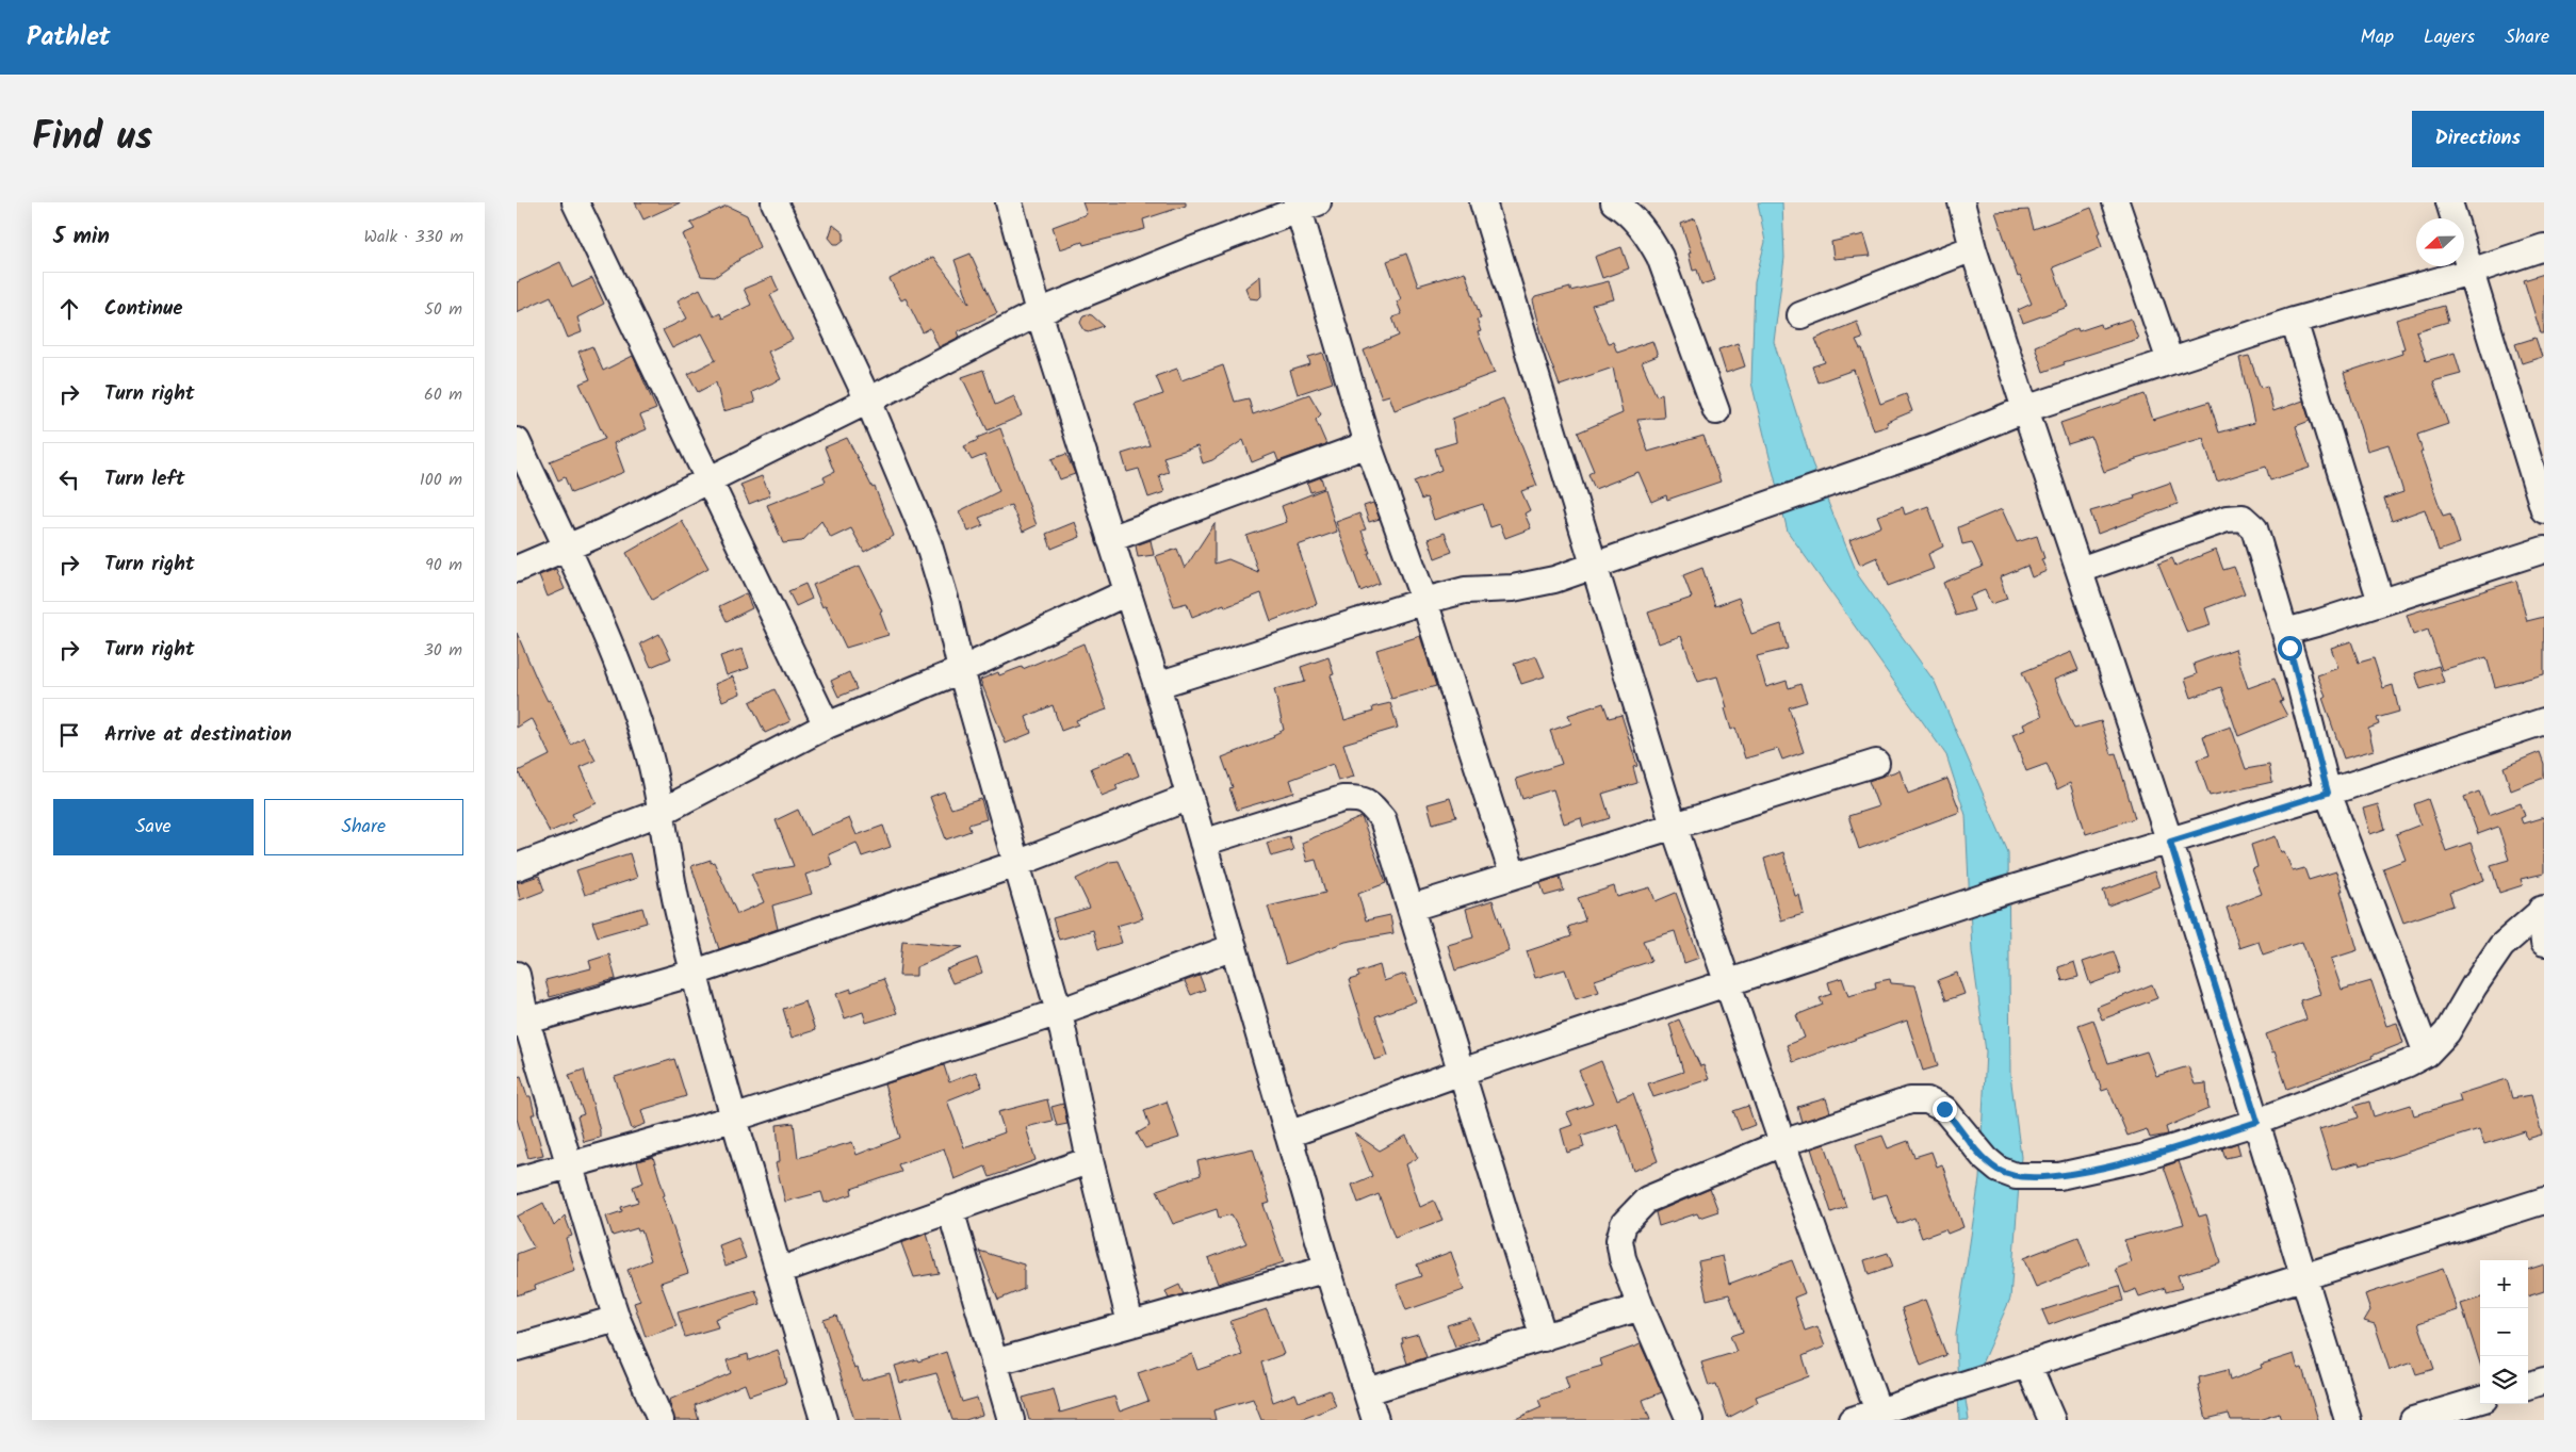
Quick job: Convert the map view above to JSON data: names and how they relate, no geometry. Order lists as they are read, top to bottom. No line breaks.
{"north":"left","page":{"header":"Pathlet","nav":["Map","Layers","Share"],"title":"Find us","buttons":["Directions",["Save","Share"]],"heading":["5 min","Walk · 330 m"],"list":[["Continue","50 m"],["Turn right","60 m"],["Turn left","100 m"],["Turn right","90 m"],["Turn right","30 m"],"Arrive at destination"],"map_buttons":["+","−"]}}
